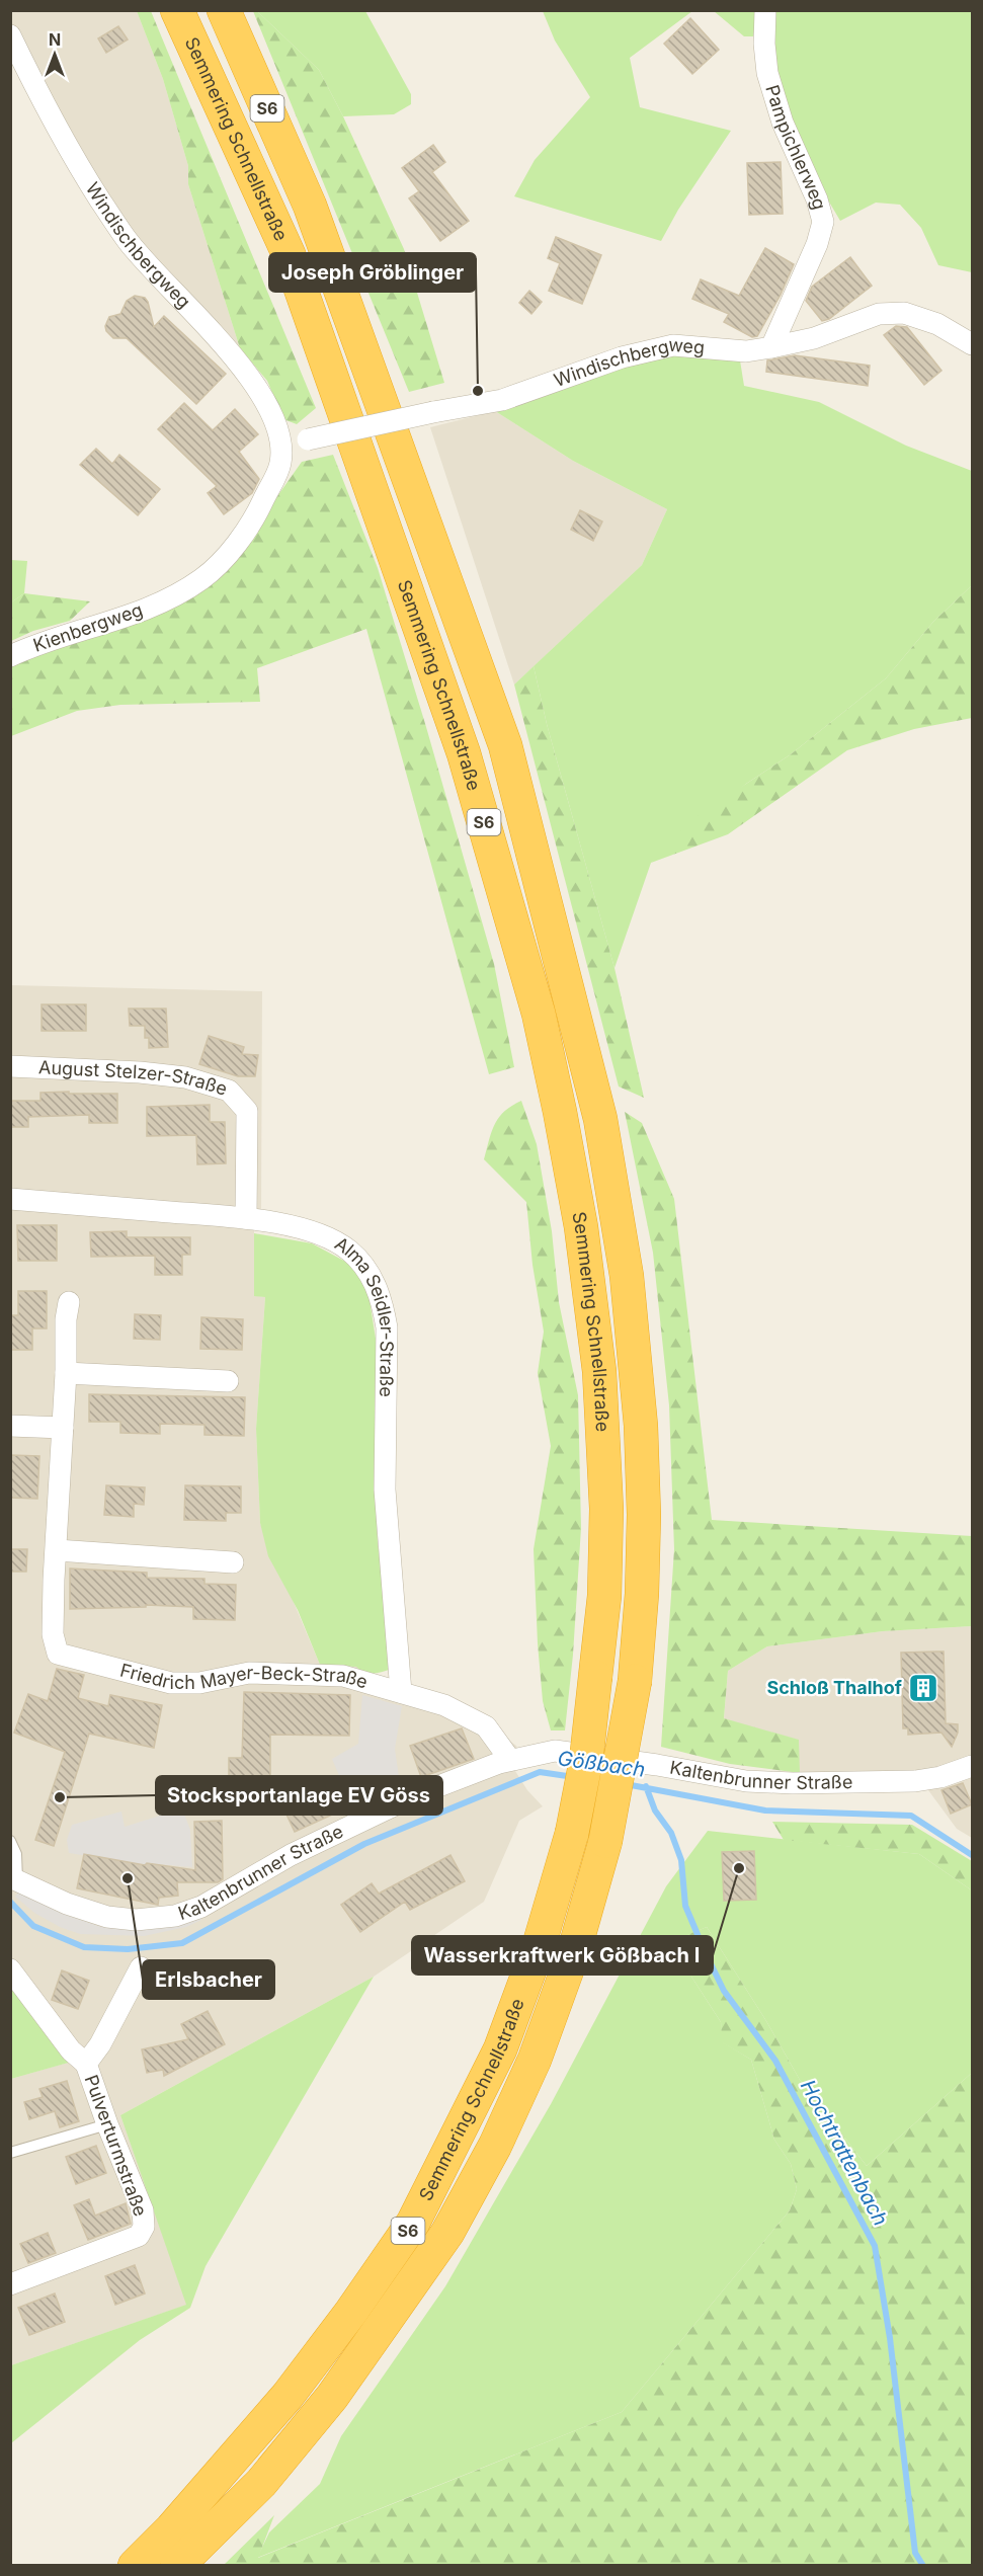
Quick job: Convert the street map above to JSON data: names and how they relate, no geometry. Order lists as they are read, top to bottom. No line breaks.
{"streets":{"highway":["S6","Semmering Schnellstraße"],"street":["Pampichlerweg","Windischbergweg","Kienbergweg","August Stelzer-Straße","Alma Seidler-Straße","Friedrich Mayer-Beck-Straße","Kaltenbrunner Straße","Pulverturmstraße"]},"crossings":[["Pampichlerweg","Windischbergweg"],["Windischbergweg","Kienbergweg"],["August Stelzer-Straße","Alma Seidler-Straße"],["Alma Seidler-Straße","Friedrich Mayer-Beck-Straße"],["Friedrich Mayer-Beck-Straße","Kaltenbrunner Straße"]],"water":["Gößbach","Hochtrattenbach"],"places":{"other":["Joseph Gröblinger","Stocksportanlage EV Göss","Wasserkraftwerk Gößbach I","Erlsbacher"],"building":["Schloß Thalhof"]},"north":"top"}
